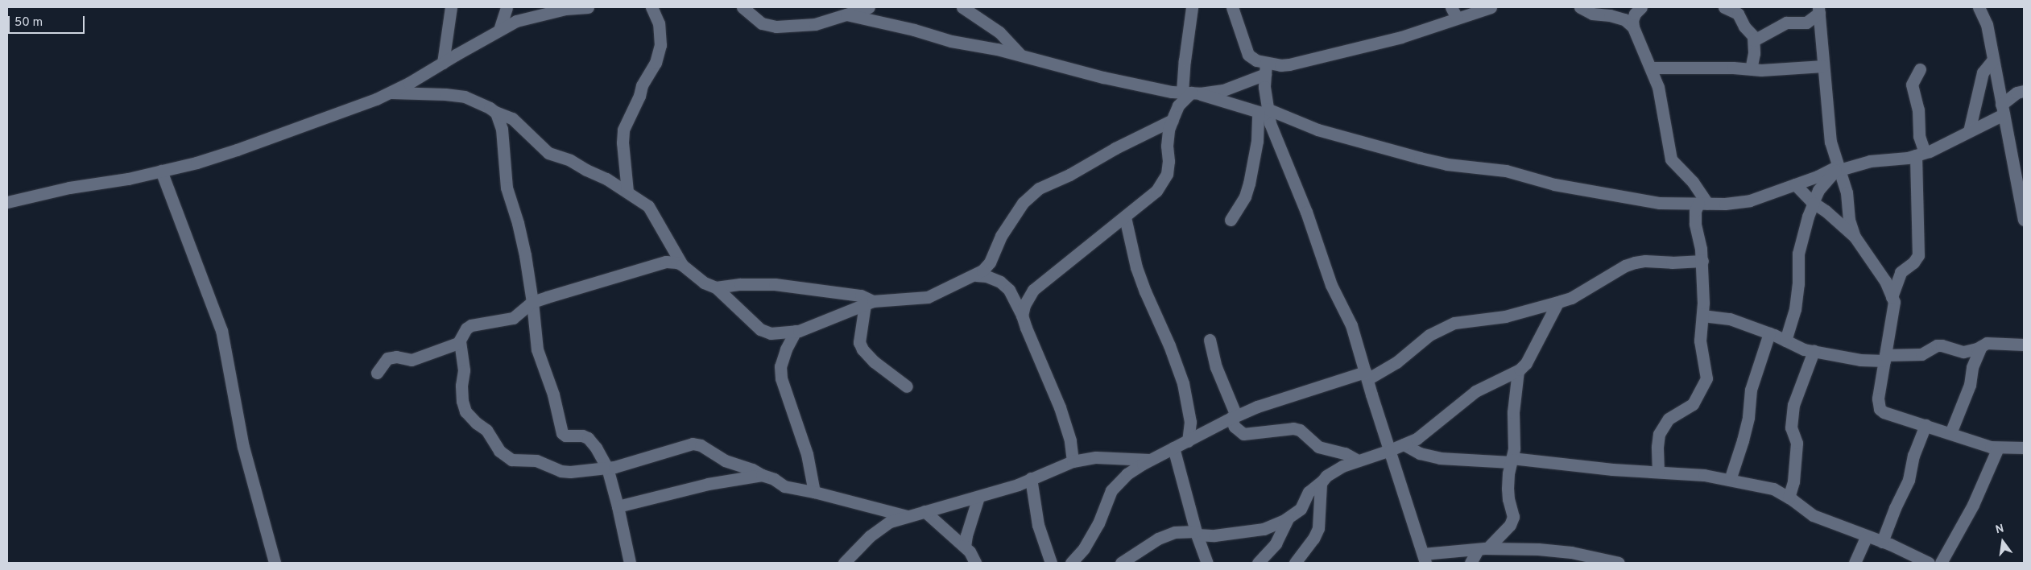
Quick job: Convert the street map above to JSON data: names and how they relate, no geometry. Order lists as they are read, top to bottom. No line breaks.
{"scale_bar":"50 m","north":"top"}
